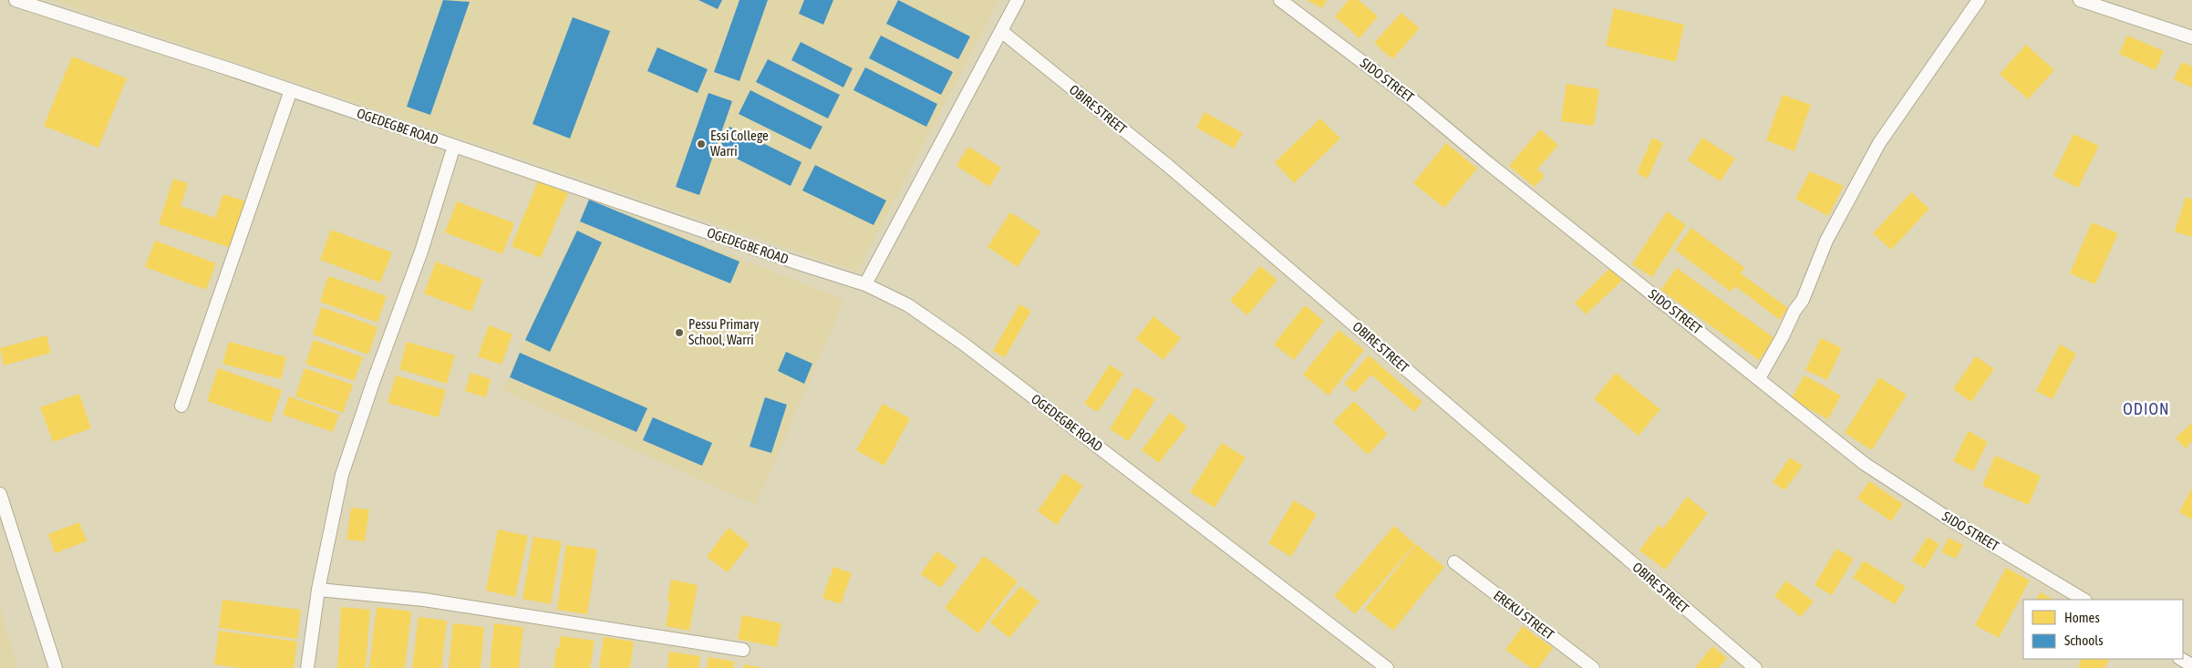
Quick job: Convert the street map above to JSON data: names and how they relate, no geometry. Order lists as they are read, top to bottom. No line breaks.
{"streets":{"street":["SIDO STREET","OBIRE STREET","OGEDEGBE ROAD","EREKU STREET"]},"districts":["ODION"],"places":["Essi College Warri","Pessu Primary School, Warri"],"legend":["Homes","Schools"]}
